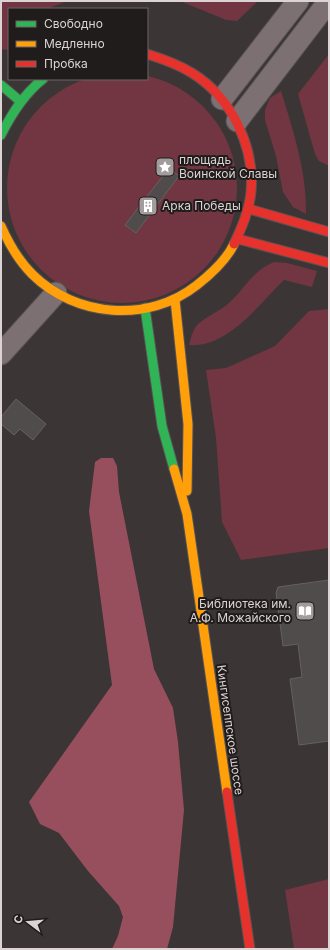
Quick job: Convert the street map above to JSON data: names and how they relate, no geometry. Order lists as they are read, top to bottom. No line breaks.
{"streets":{"main road":["Кингисеппское шоссе"]},"places":{"place":["площадь Воинской Славы"],"building":["Арка Победы"],"library":["Библиотека им. А.Ф. Можайского"]},"legend":["Свободно","Медленно","Пробка"],"north":"left"}
